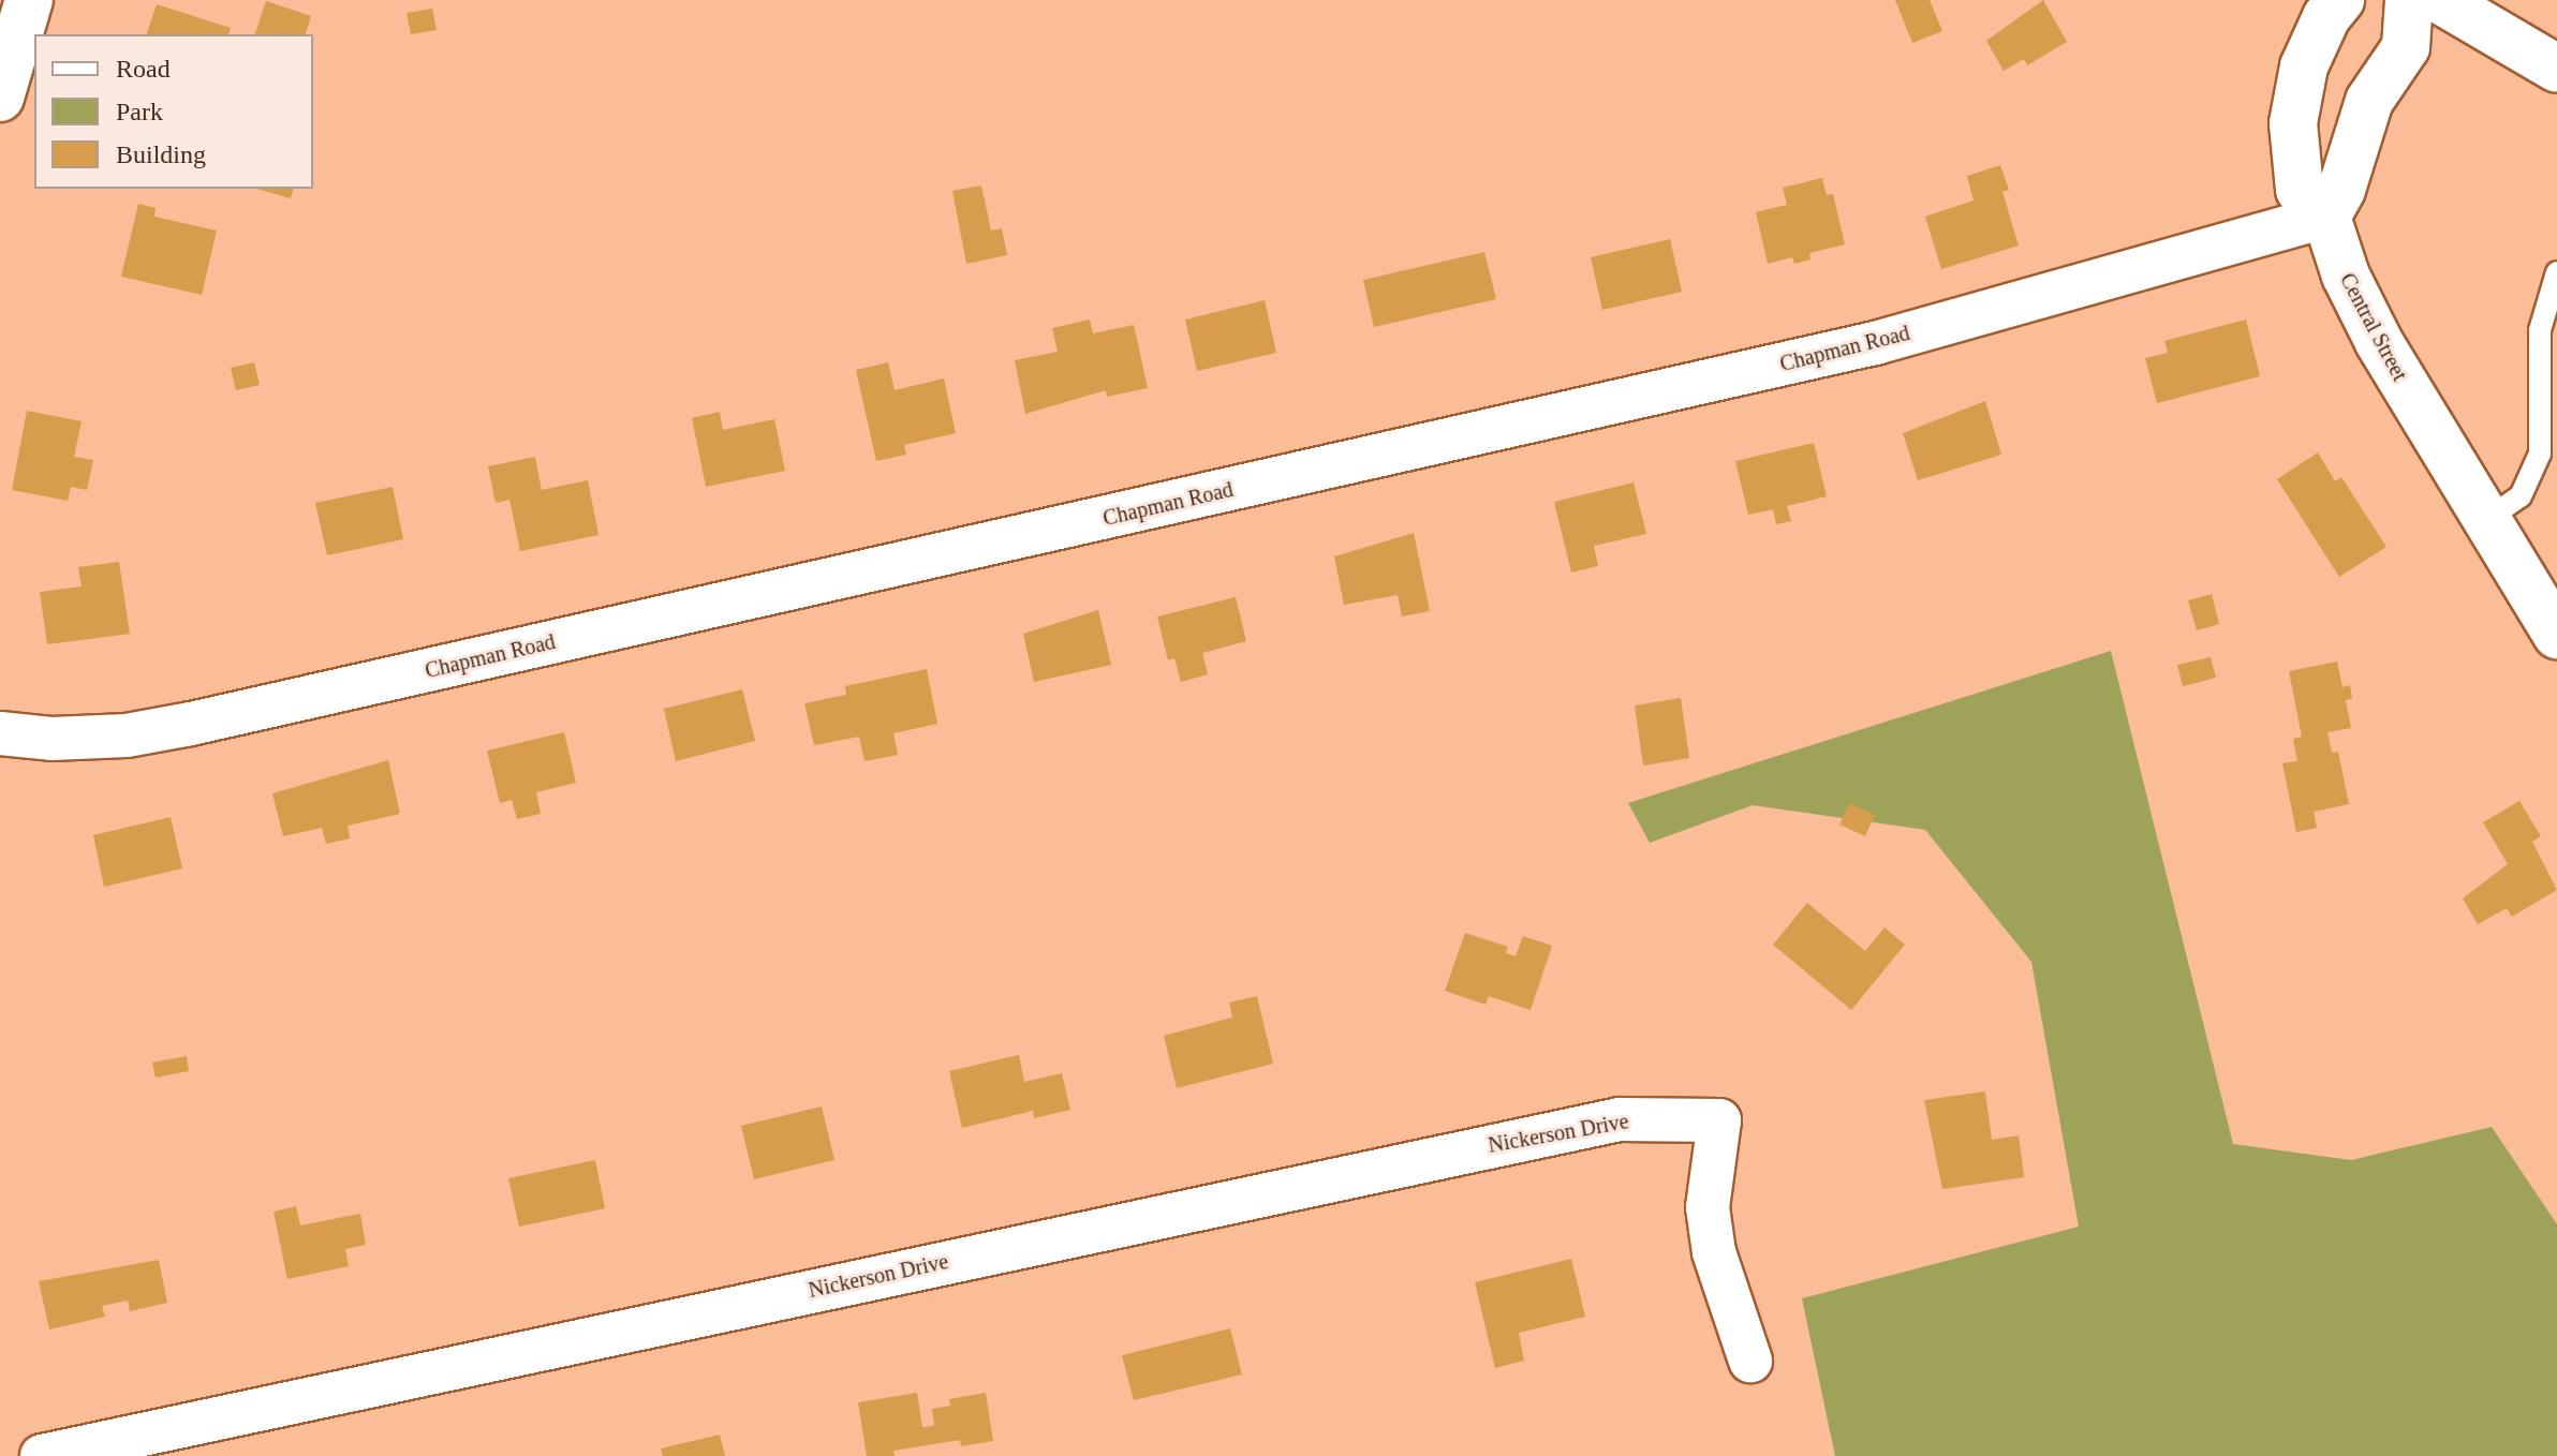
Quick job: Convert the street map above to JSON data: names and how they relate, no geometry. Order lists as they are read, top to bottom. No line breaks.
{"streets":{"street":["Central Street","Chapman Road","Nickerson Drive"]},"crossings":[["Central Street","Chapman Road"]],"legend":["Road","Park","Building"]}
